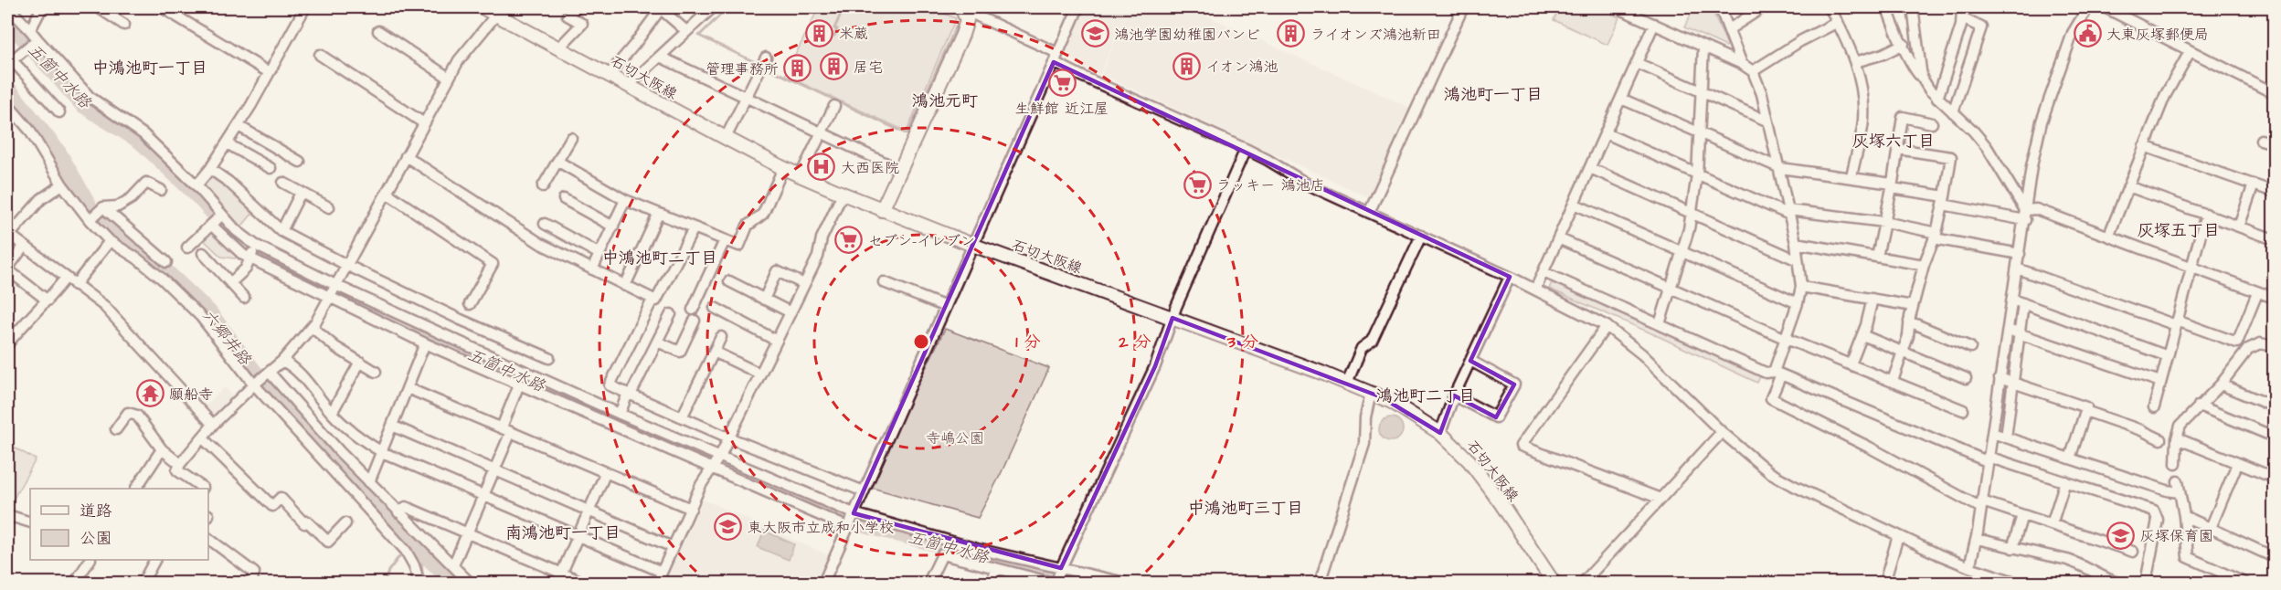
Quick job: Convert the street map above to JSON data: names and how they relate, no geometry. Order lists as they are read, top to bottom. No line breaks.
{"streets":{"main road":["石切大阪線"]},"districts":["中鴻池町一丁目","鴻池町一丁目","鴻池元町","灰塚六丁目","灰塚五丁目","中鴻池町二丁目","鴻池町二丁目","中鴻池町三丁目","南鴻池町一丁目"],"water":["五箇中水路","六郷井路"],"parks":["寺嶋公園"],"places":{"building":["米蔵","ライオンズ鴻池新田","イオン鴻池","居宅","管理事務所"],"school or university":["鴻池学園幼稚園バンビ","東大阪市立成和小学校","灰塚保育園"],"public building":["大東灰塚郵便局"],"supermarket":["生鮮館 近江屋","ラッキー 鴻池店","セブン-イレブン"],"hospital":["大西医院"],"temple":["願船寺"]},"legend":["道路","公園"],"rings":["1 分","2 分","3 分"]}
